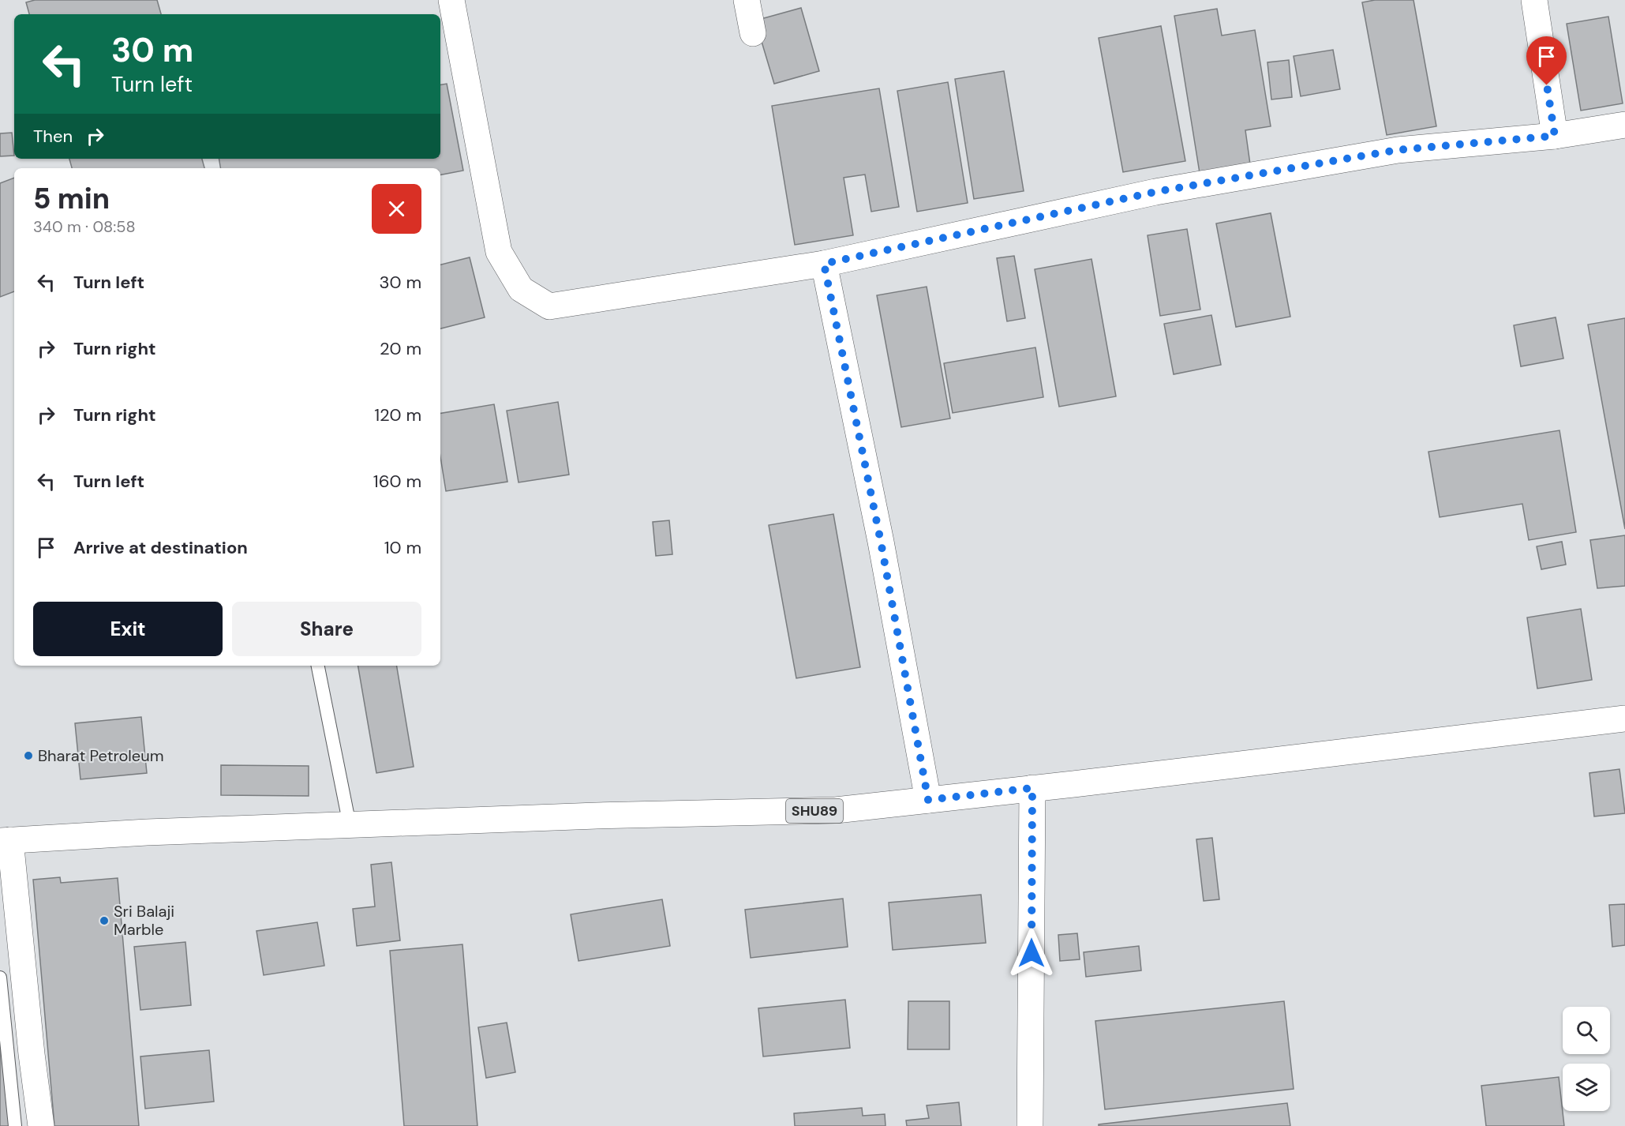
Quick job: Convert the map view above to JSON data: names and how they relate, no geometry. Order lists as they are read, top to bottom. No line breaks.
{"streets":{"street":["SHU89"]},"places":["Bharat Petroleum","Sri Balaji Marble"],"page":{"turn":["30 m","Turn left"],"then":"Then","heading":["5 min","340 m · 08:58"],"list":[{"name":"Turn left","value":"30 m"},{"name":"Turn right","value":"20 m"},{"name":"Turn right","value":"120 m"},{"name":"Turn left","value":"160 m"},{"name":"Arrive at destination","value":"10 m"}],"buttons":["Exit","Share"]}}
